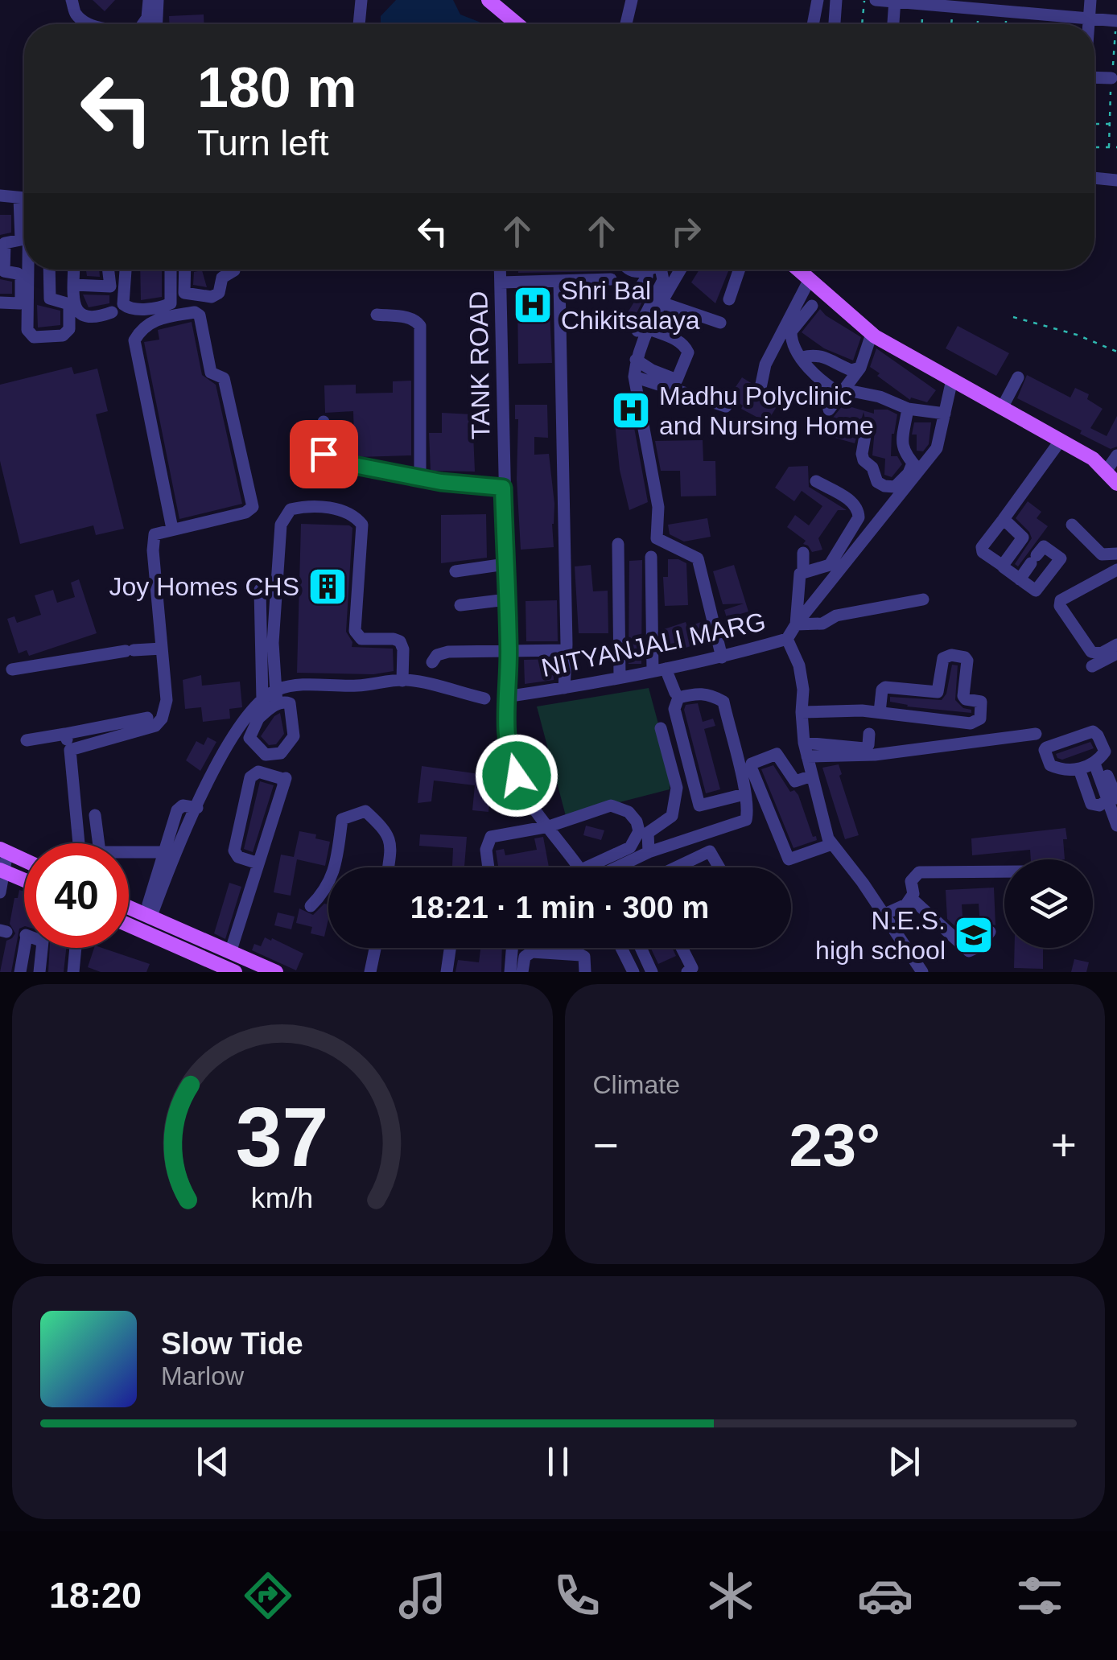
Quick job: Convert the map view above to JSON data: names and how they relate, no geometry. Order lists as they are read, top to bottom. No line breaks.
{"streets":{"street":["TANK ROAD","NITYANJALI MARG"]},"crossings":[["TANK ROAD","NITYANJALI MARG"]],"places":{"hospital":["Shri Bal Chikitsalaya","Madhu Polyclinic and Nursing Home"],"building":["Joy Homes CHS"],"school or university":["N.E.S. high school"]},"page":{"turn":["180 m","Turn left"],"limit":"40","trip":"18:21 · 1 min · 300 m","tile":"Climate","heat":["−","23°","+"],"song":["Slow Tide","Marlow"],"tabs":"18:20","gauge":["37","km/h"]}}
